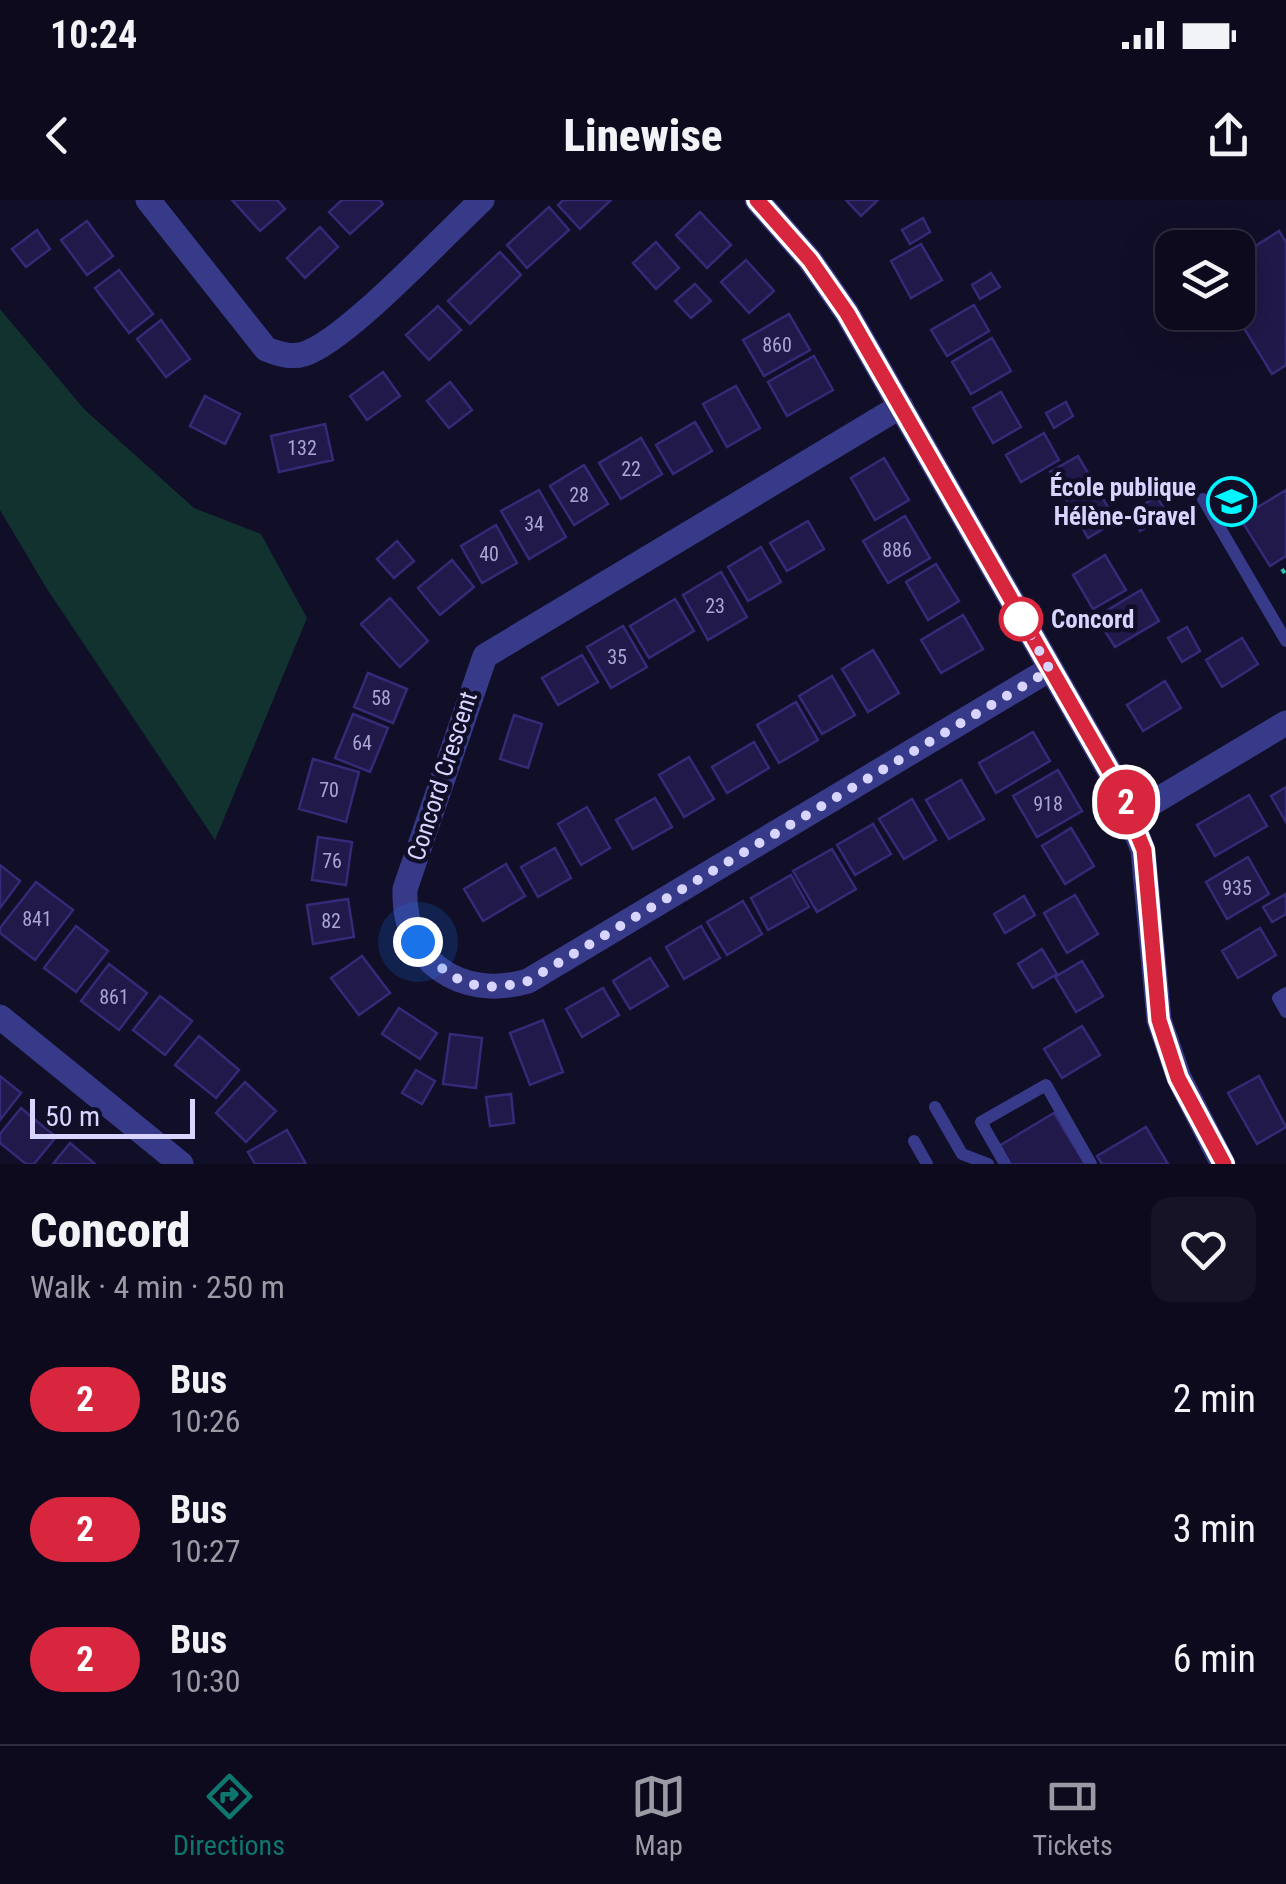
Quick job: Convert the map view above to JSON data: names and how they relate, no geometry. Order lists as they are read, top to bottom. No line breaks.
{"streets":{"street":["Concord Crescent"]},"places":{"school or university":["École publique Hélène-Gravel"],"other":["Concord"]},"lines":["bus line 2"],"house_numbers":["860","132","22","28","34","886","40","23","35","58","64","70","918","76","935","841","82","861"],"scale_bar":"50 m","page":{"status":"10:24","header":"Linewise","on_map":"2","scale":"50 m","heading":["Concord","Walk · 4 min · 250 m"],"list":[{"mark":"2","name":"Bus","note":"10:26","value":"2 min"},{"mark":"2","name":"Bus","note":"10:27","value":"3 min"},{"mark":"2","name":"Bus","note":"10:30","value":"6 min"}],"tabs":["Directions","Map","Tickets"]}}
